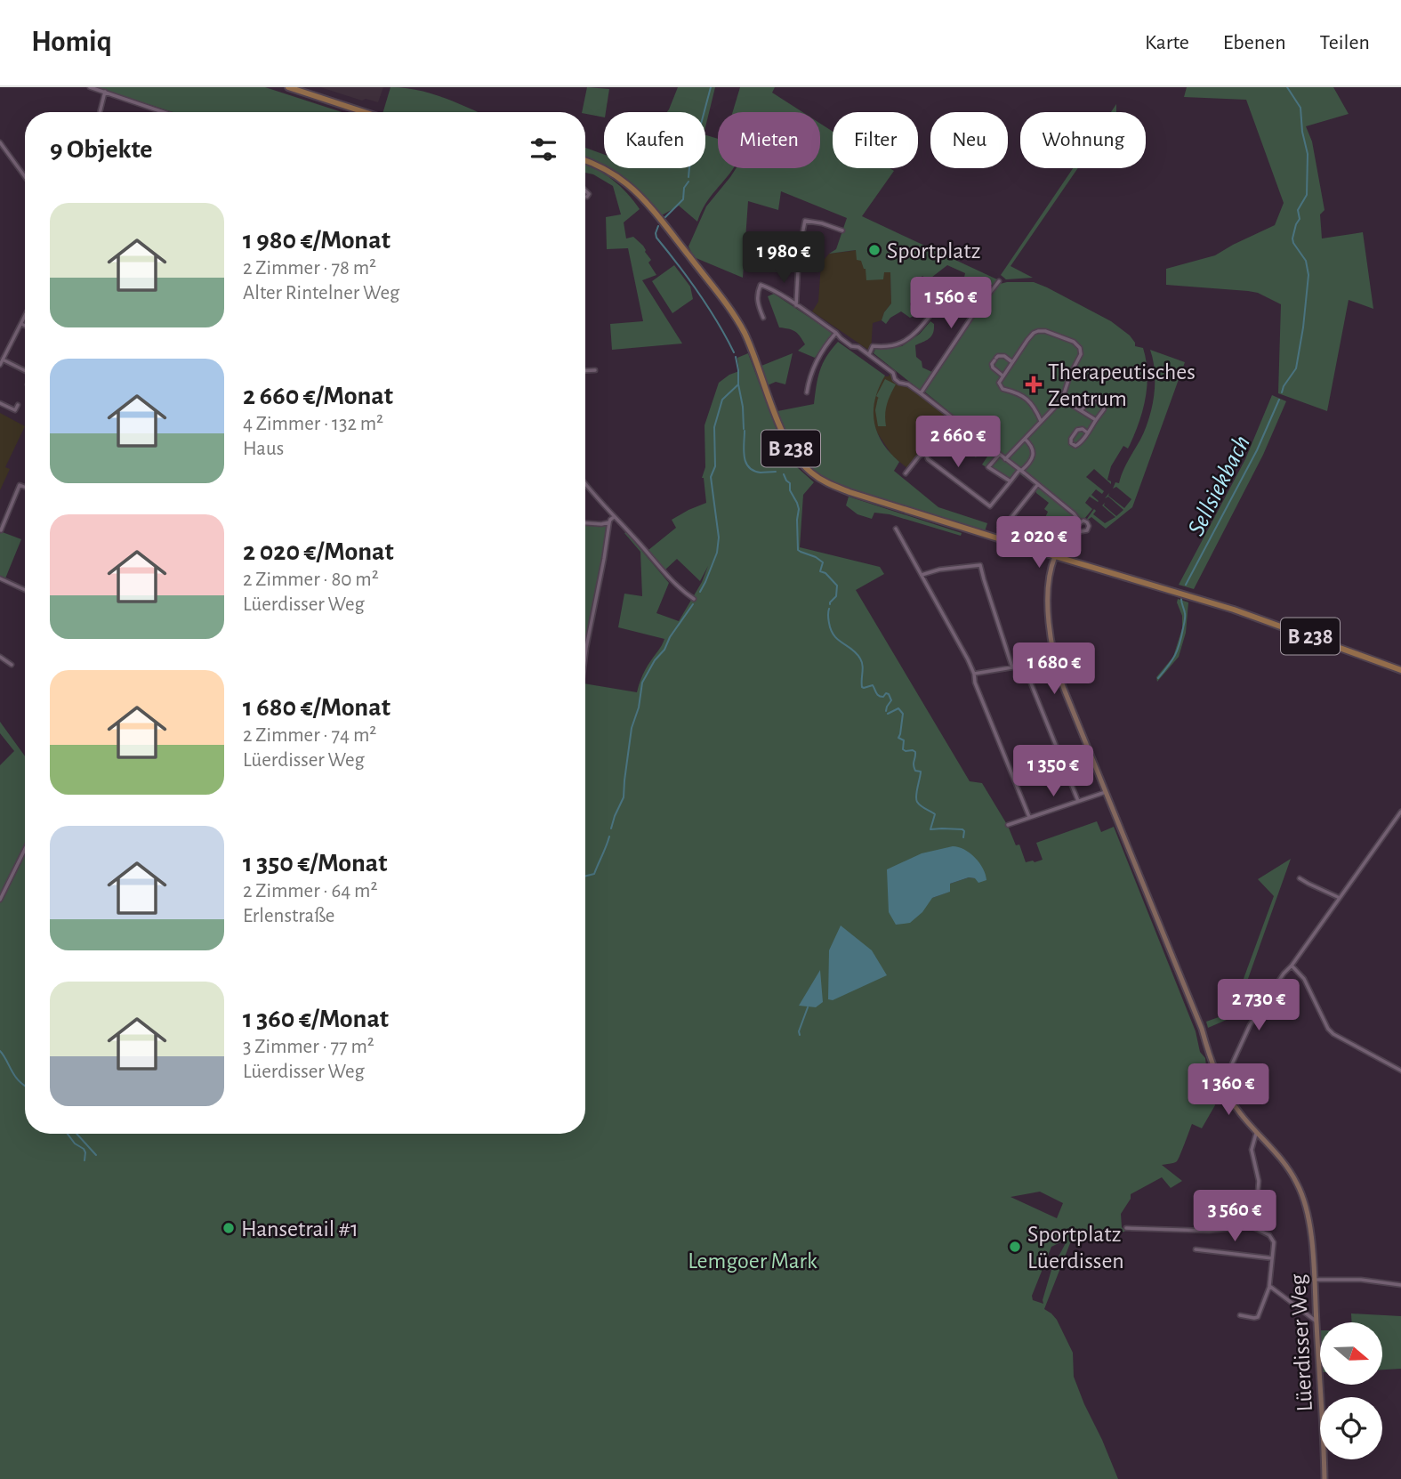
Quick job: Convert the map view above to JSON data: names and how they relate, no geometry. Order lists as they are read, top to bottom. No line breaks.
{"streets":{"main road":["B 238","Lüerdisser Weg"]},"crossings":[["B 238","Lüerdisser Weg"]],"water":["Sellsiekbach"],"parks":["Lemgoer Mark"],"places":{"other":["Sportplatz","Hansetrail #1","Sportplatz Lüerdissen"],"health":["Therapeutisches Zentrum"]},"north":"right","page":{"header":"Homiq","nav":["Karte","Ebenen","Teilen"],"chip":["Kaufen","Mieten","Filter","Neu","Wohnung"],"heading":"9 Objekte","list":[{"name":"1 980 €/Monat","note":"2 Zimmer · 78 m² · Alter Rintelner Weg"},{"name":"2 660 €/Monat","note":"4 Zimmer · 132 m² · Haus"},{"name":"2 020 €/Monat","note":"2 Zimmer · 80 m² · Lüerdisser Weg"},{"name":"1 680 €/Monat","note":"2 Zimmer · 74 m² · Lüerdisser Weg"},{"name":"1 350 €/Monat","note":"2 Zimmer · 64 m² · Erlenstraße"},{"name":"1 360 €/Monat","note":"3 Zimmer · 77 m² · Lüerdisser Weg"}],"price":["1 980 €","1 560 €","2 660 €","2 020 €","1 680 €","1 350 €","2 730 €","1 360 €","3 560 €"]}}
